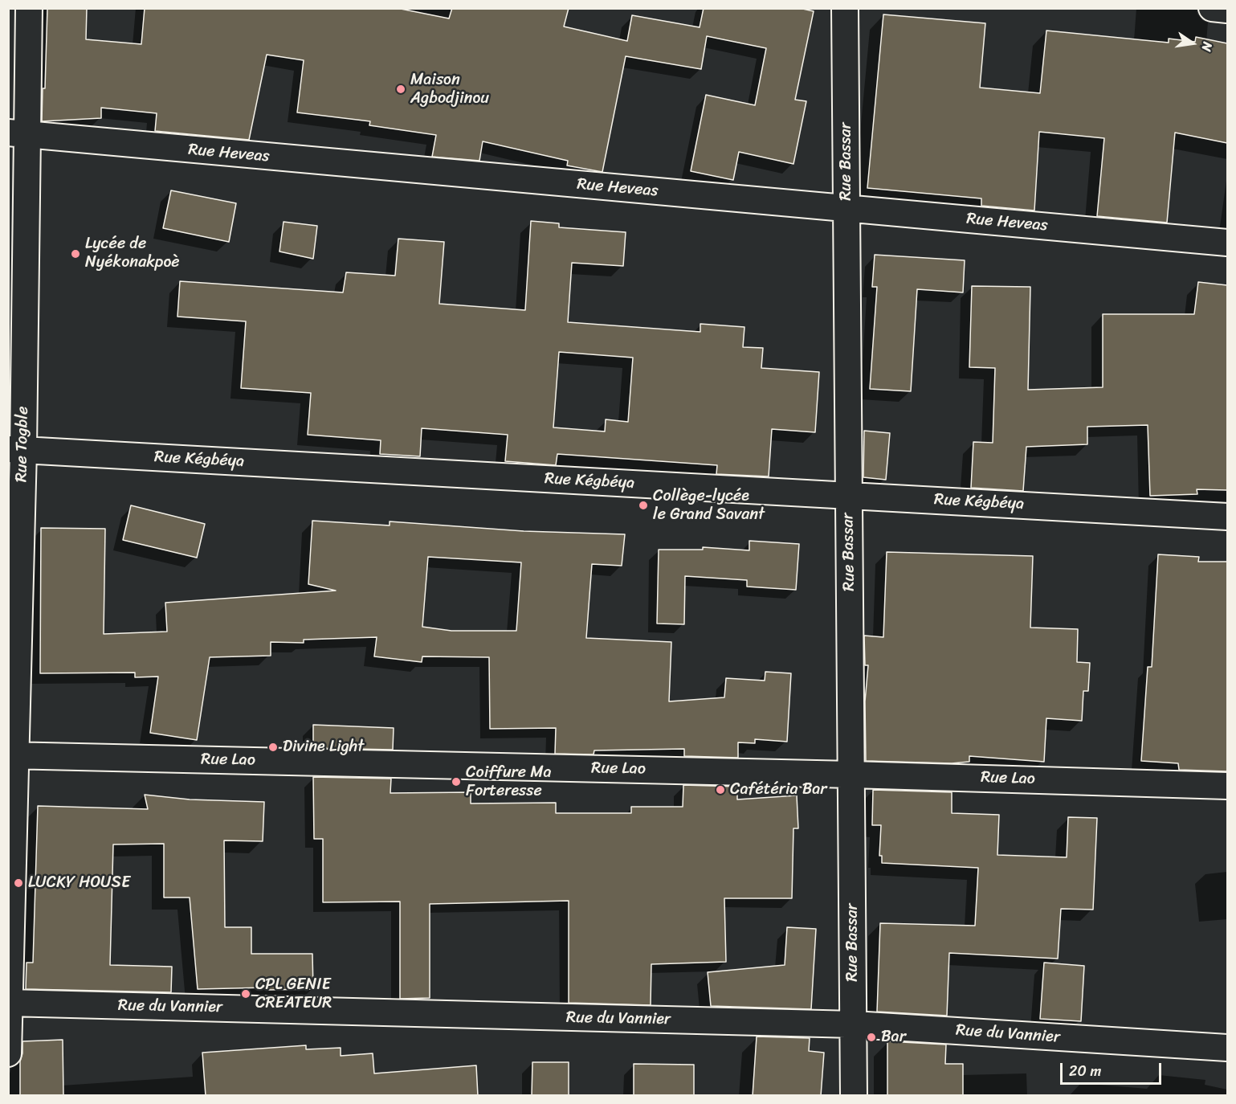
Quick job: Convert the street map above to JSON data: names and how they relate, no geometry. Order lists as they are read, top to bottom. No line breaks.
{"streets":{"street":["Rue Heveas","Rue Bassar","Rue Togble","Rue Kégbéya","Rue Lao","Rue du Vannier"]},"crossings":[["Rue Heveas","Rue Bassar"],["Rue Heveas","Rue Togble"],["Rue Bassar","Rue Kégbéya"],["Rue Bassar","Rue Lao"],["Rue Bassar","Rue du Vannier"],["Rue Togble","Rue Kégbéya"],["Rue Togble","Rue Lao"],["Rue Togble","Rue du Vannier"]],"places":["Maison Agbodjinou","Lycée de Nyékonakpoè","Collège-lycée le Grand Savant","Divine Light","Coiffure Ma Forteresse","Cafétéria Bar","LUCKY HOUSE","CPL GENIE CREATEUR","Bar"],"scale_bar":"20 m","north":"right"}
